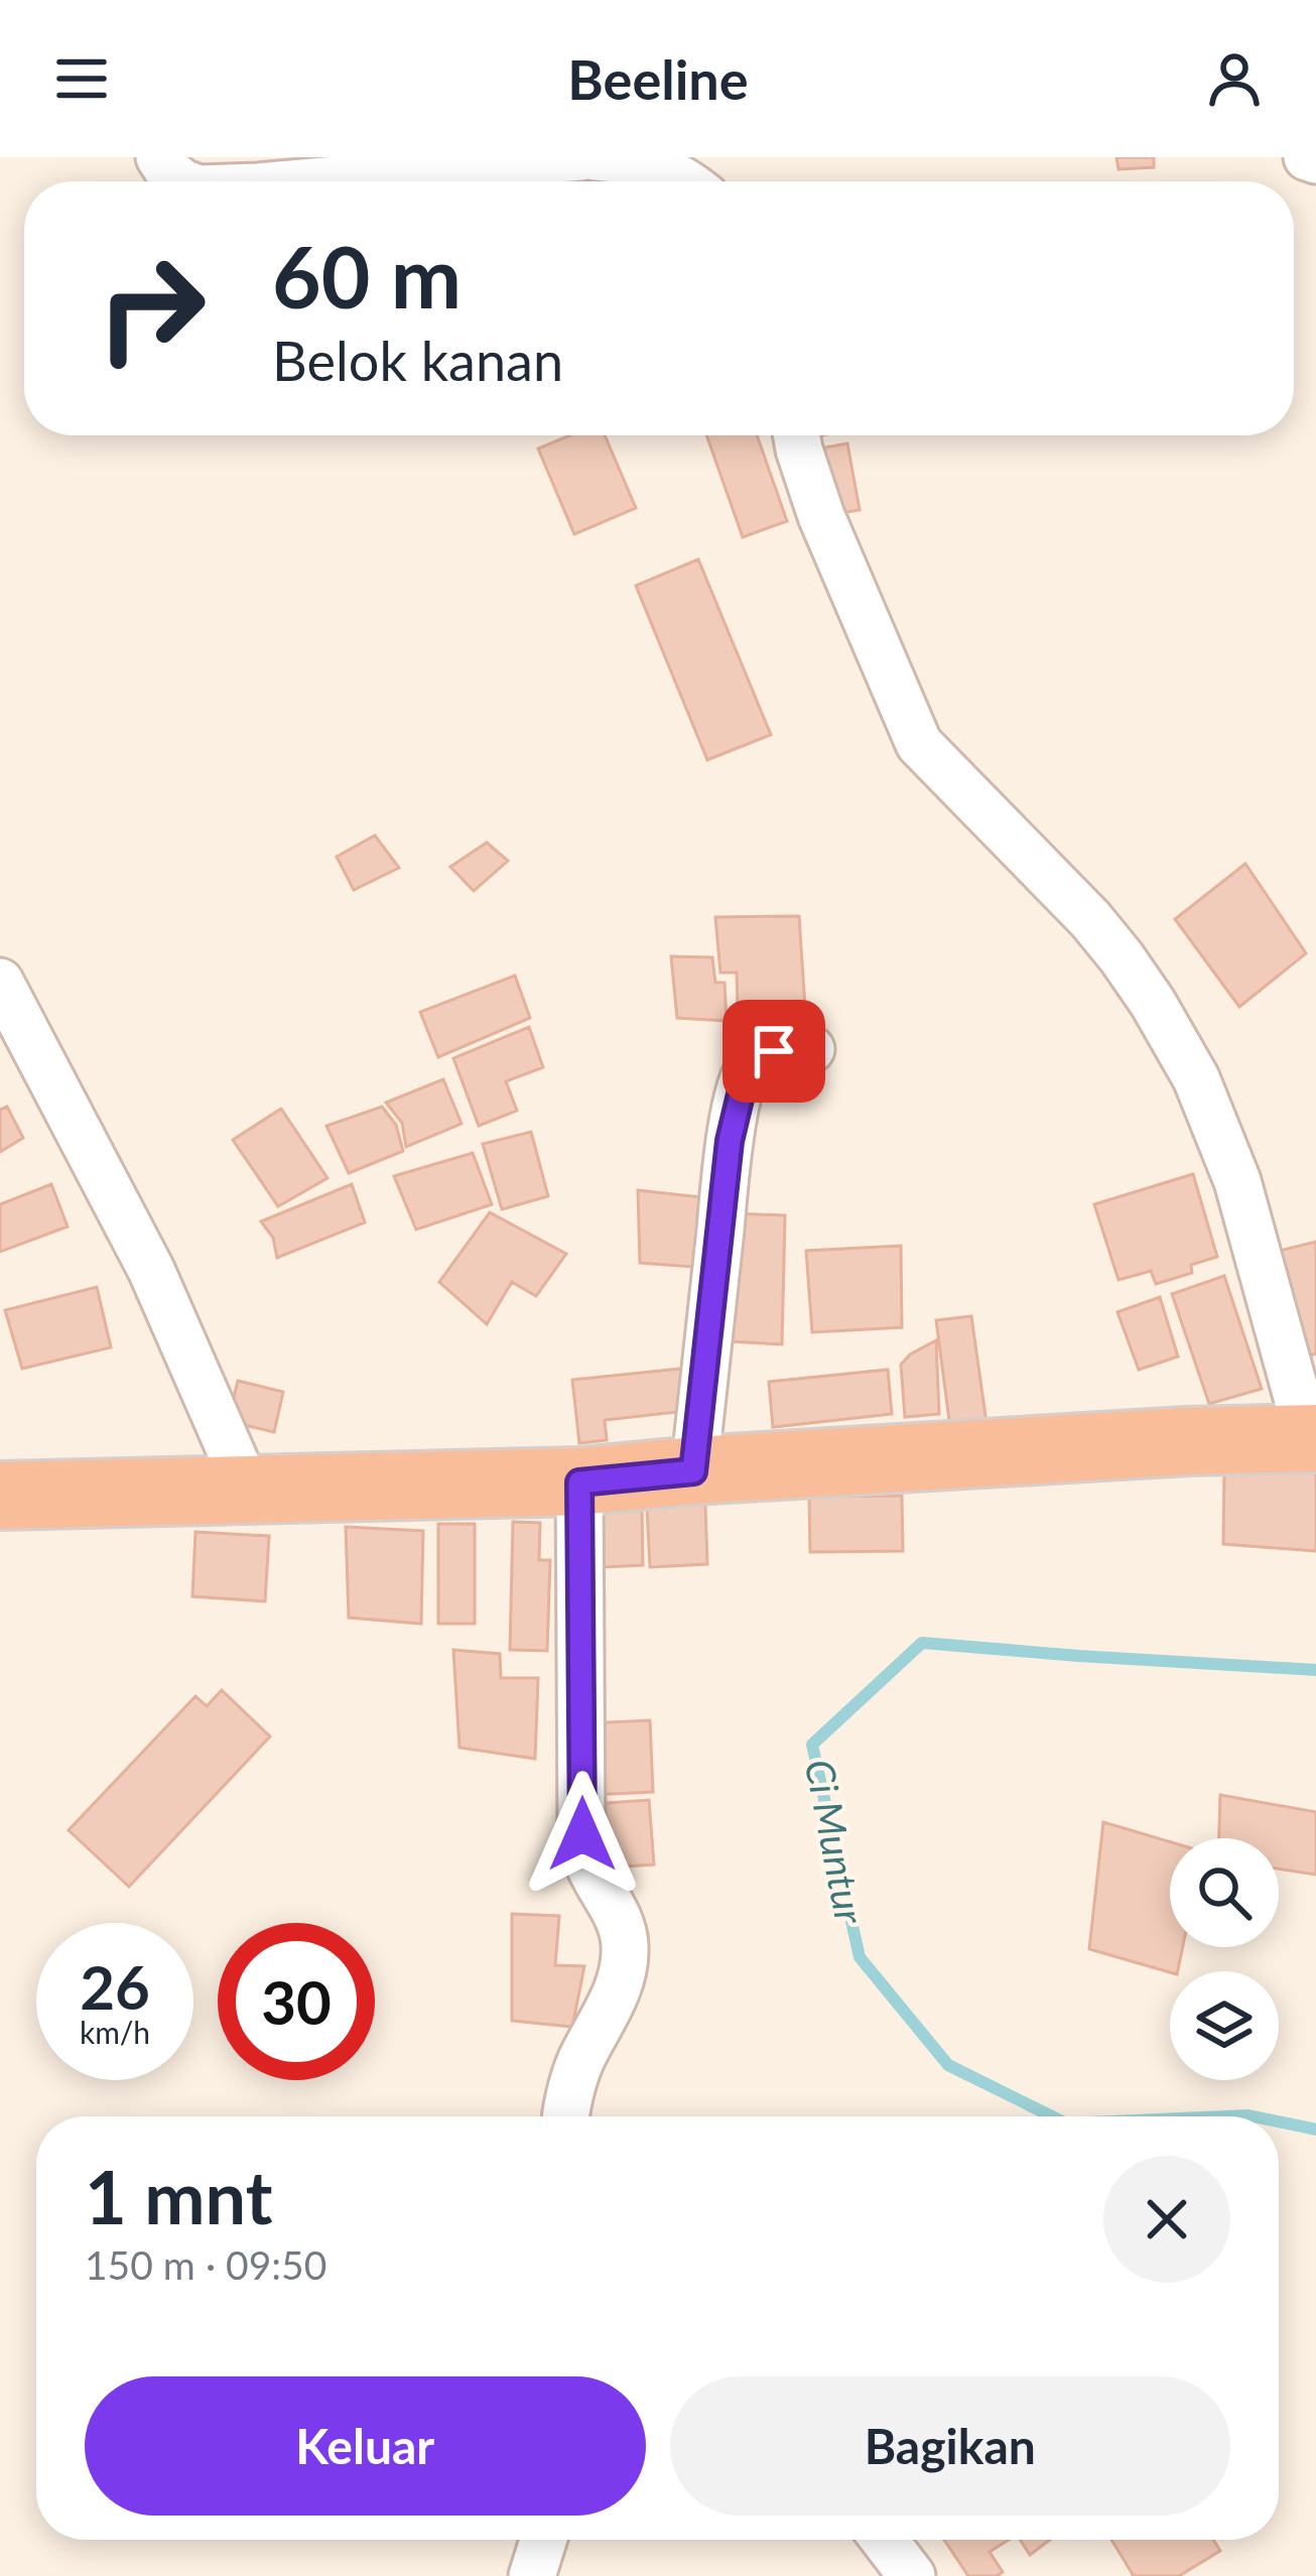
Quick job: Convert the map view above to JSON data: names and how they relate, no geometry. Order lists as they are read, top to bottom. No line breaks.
{"water":["Ci Muntur"],"page":{"header":"Beeline","turn":["60 m","Belok kanan"],"speed":"26 km/h","limit":"30","heading":["1 mnt","150 m · 09:50"],"buttons":["Keluar","Bagikan"]}}
